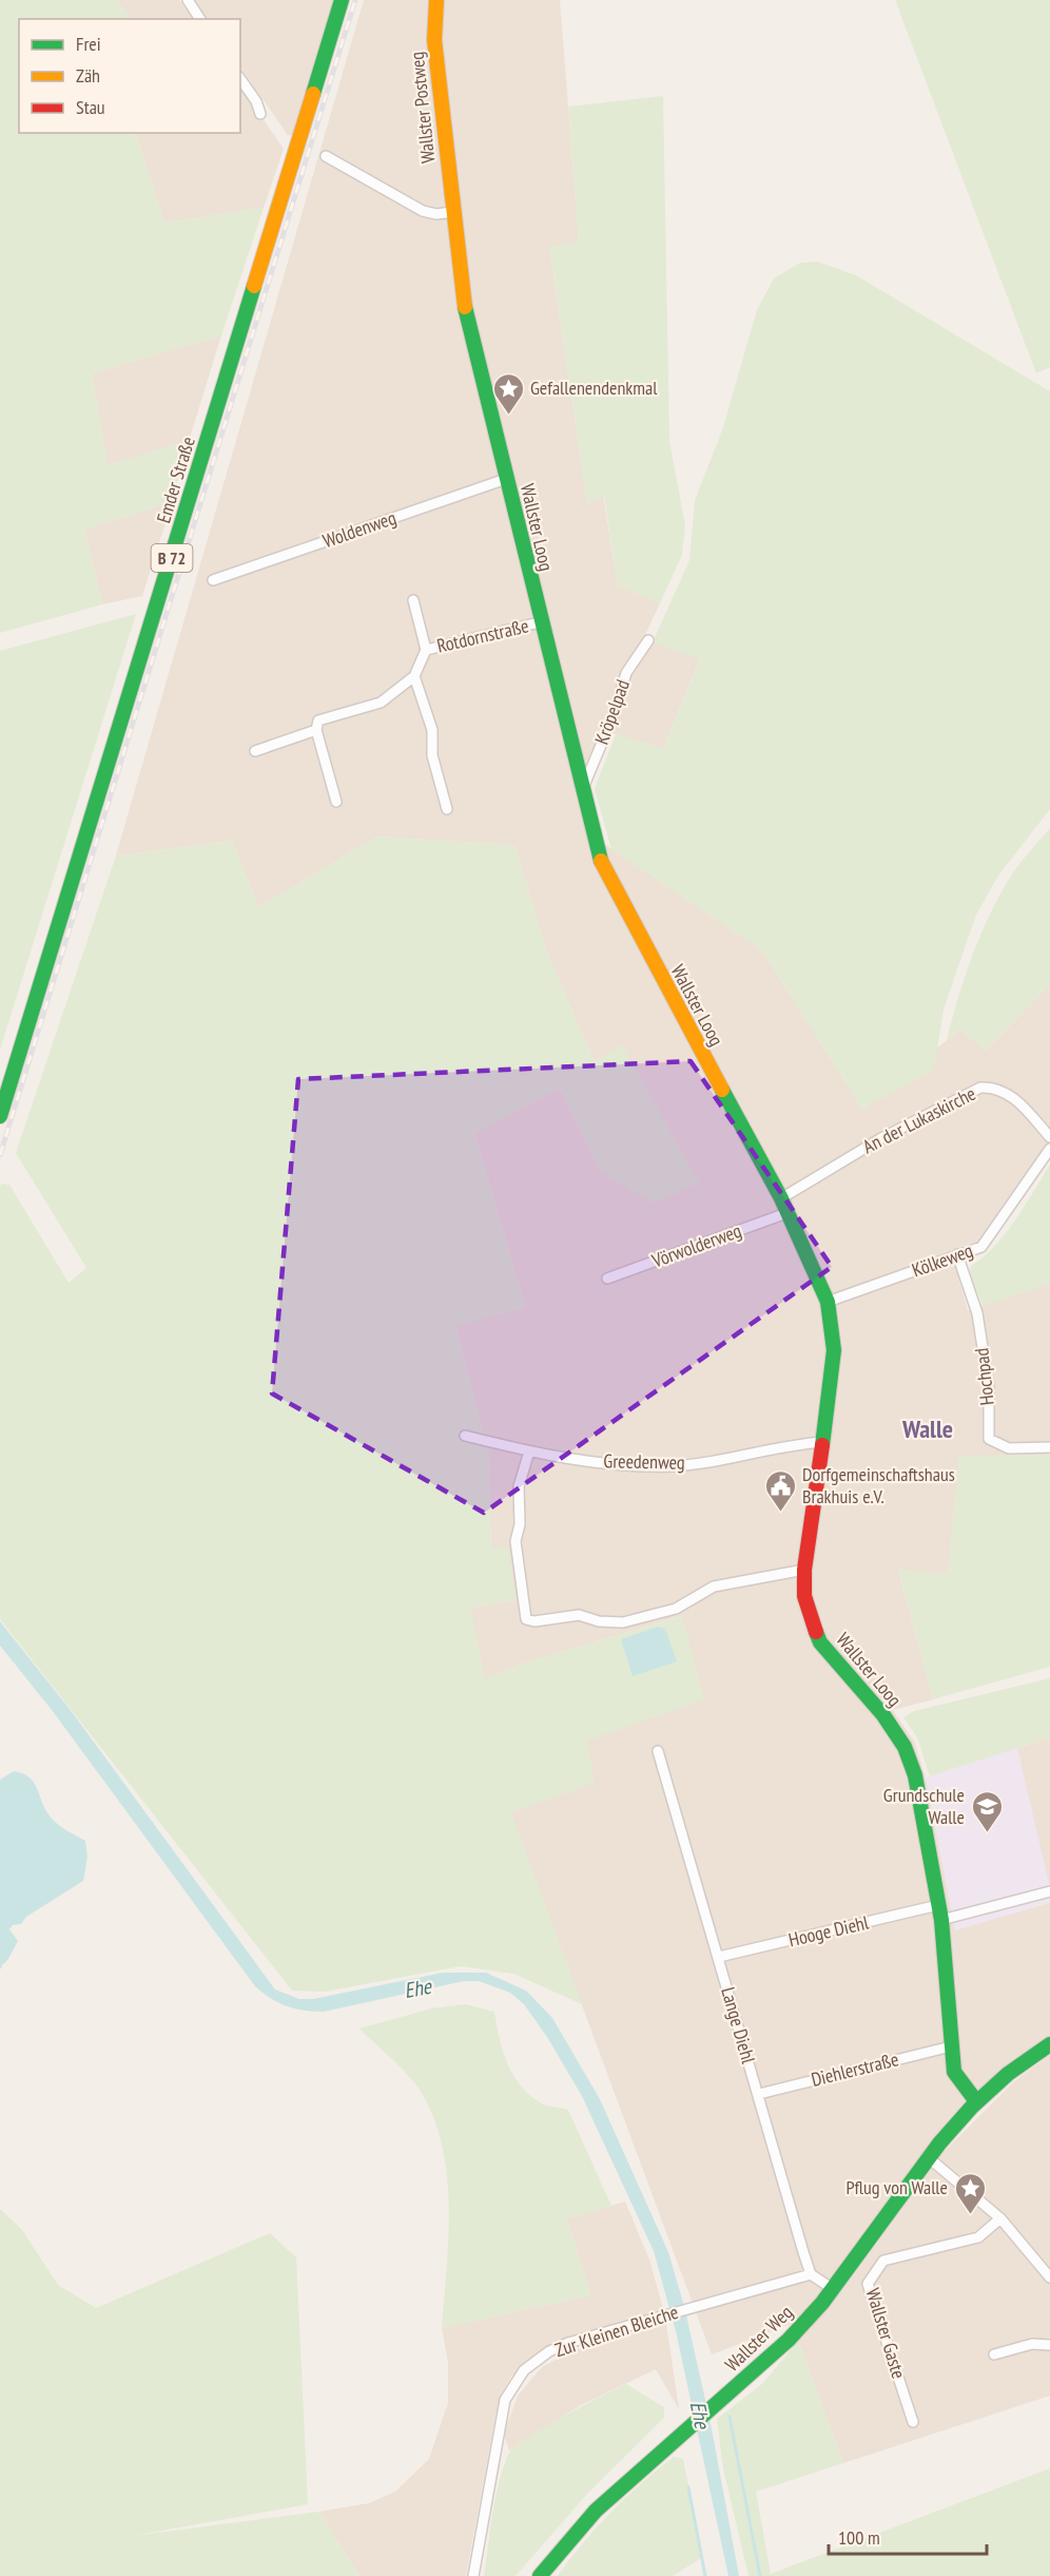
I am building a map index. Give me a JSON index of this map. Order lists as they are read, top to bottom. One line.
{"streets":{"street":["Wallster Postweg","Emder Straße","Wallster Loog","Woldenweg","B 72","Rotdornstraße","Kröpelpad","An der Lukaskirche","Vörwolderweg","Kölkeweg","Hochpad","Greedenweg","Hooge Diehl","Lange Diehl","Diehlerstraße","Zur Kleinen Bleiche","Wallster Gaste","Wallster Weg"]},"crossings":[["Wallster Postweg","Wallster Loog"],["Wallster Loog","Woldenweg"],["Wallster Loog","Rotdornstraße"],["Wallster Loog","Kröpelpad"],["Wallster Loog","An der Lukaskirche"],["Wallster Loog","Vörwolderweg"],["Wallster Loog","Kölkeweg"],["Wallster Loog","Greedenweg"],["Wallster Loog","Hooge Diehl"],["Wallster Loog","Diehlerstraße"],["Wallster Loog","Wallster Weg"],["Kölkeweg","Hochpad"],["Hooge Diehl","Lange Diehl"],["Lange Diehl","Diehlerstraße"],["Lange Diehl","Zur Kleinen Bleiche"]],"districts":["Walle"],"water":["Ehe"],"places":{"place":["Gefallenendenkmal","Pflug von Walle"],"public building":["Dorfgemeinschaftshaus Brakhuis e.V."],"school or university":["Grundschule Walle"]},"legend":["Frei","Zäh","Stau"],"scale_bar":"100 m"}
